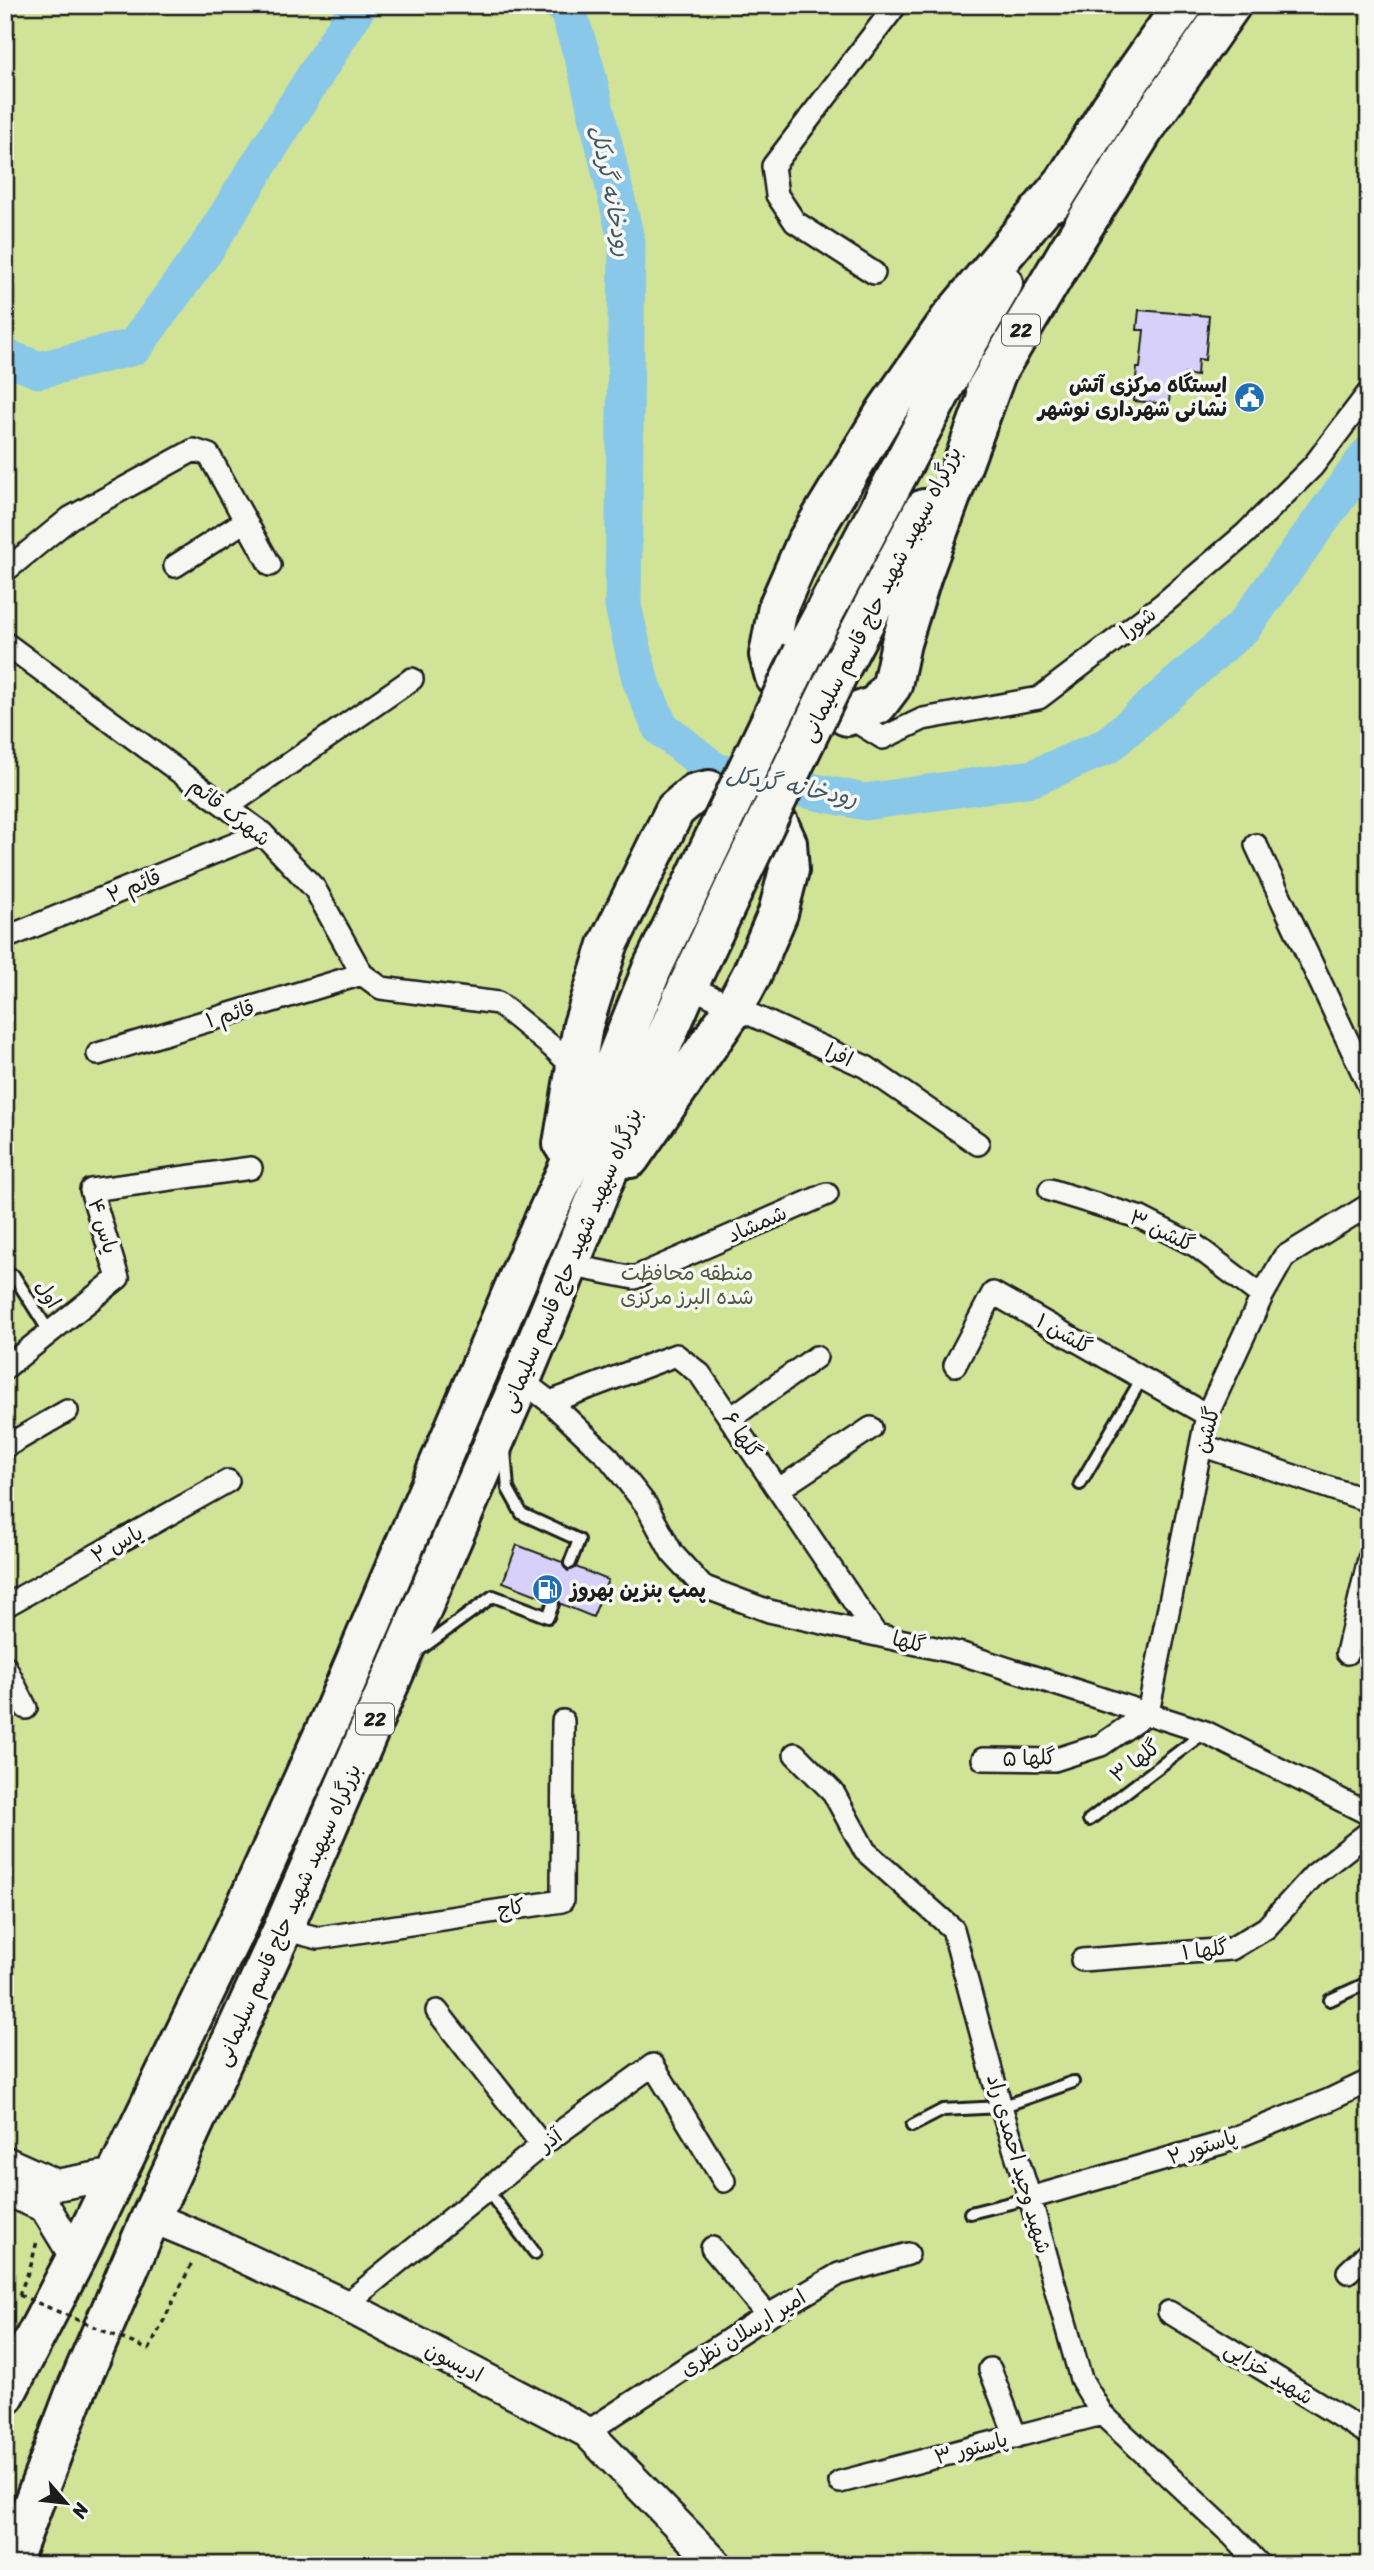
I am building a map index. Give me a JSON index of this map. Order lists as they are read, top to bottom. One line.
{"streets":{"highway":["22","بزرگراه سپهبد شهید حاج قاسم سلیمانی"],"street":["شورا","شهرک قائم","قائم ۲","قائم ۱","افرا","شمشاد","یاس ۴","گلشن ۳","گلشن ۱","گلشن","گلها ۶","یاس ۲","گلها","گلها ۵","کاج","گلها ۱","آذر","پاستور ۲","شهید وحید احمدی راد","امیر ارسلان نظری","ادیسون","شهید خزایی","پاستور ۳"],"lane":["اول","گلها ۳"]},"crossings":[["بزرگراه سپهبد شهید حاج قاسم سلیمانی","افرا"],["بزرگراه سپهبد شهید حاج قاسم سلیمانی","شمشاد"],["بزرگراه سپهبد شهید حاج قاسم سلیمانی","گلها ۶"],["بزرگراه سپهبد شهید حاج قاسم سلیمانی","گلها"],["بزرگراه سپهبد شهید حاج قاسم سلیمانی","کاج"],["بزرگراه سپهبد شهید حاج قاسم سلیمانی","ادیسون"],["شهرک قائم","قائم ۲"],["شهرک قائم","قائم ۱"],["یاس ۴","اول"],["گلشن ۳","گلشن"],["گلشن ۱","گلشن"],["گلشن","گلها"],["گلشن","گلها ۵"],["گلها ۶","گلها"],["گلها","گلها ۵"],["گلها","گلها ۳"],["آذر","ادیسون"],["پاستور ۲","شهید وحید احمدی راد"],["شهید وحید احمدی راد","پاستور ۳"],["امیر ارسلان نظری","ادیسون"]],"water":["رودخانه گردکل"],"parks":["منطقه محافظت شده البرز مرکزی"],"places":{"public building":["ایستگاه مرکزی آتش نشانی شهرداری نوشهر"],"fuel station":["پمپ بنزین بهروز"]},"north":"bottom right"}
